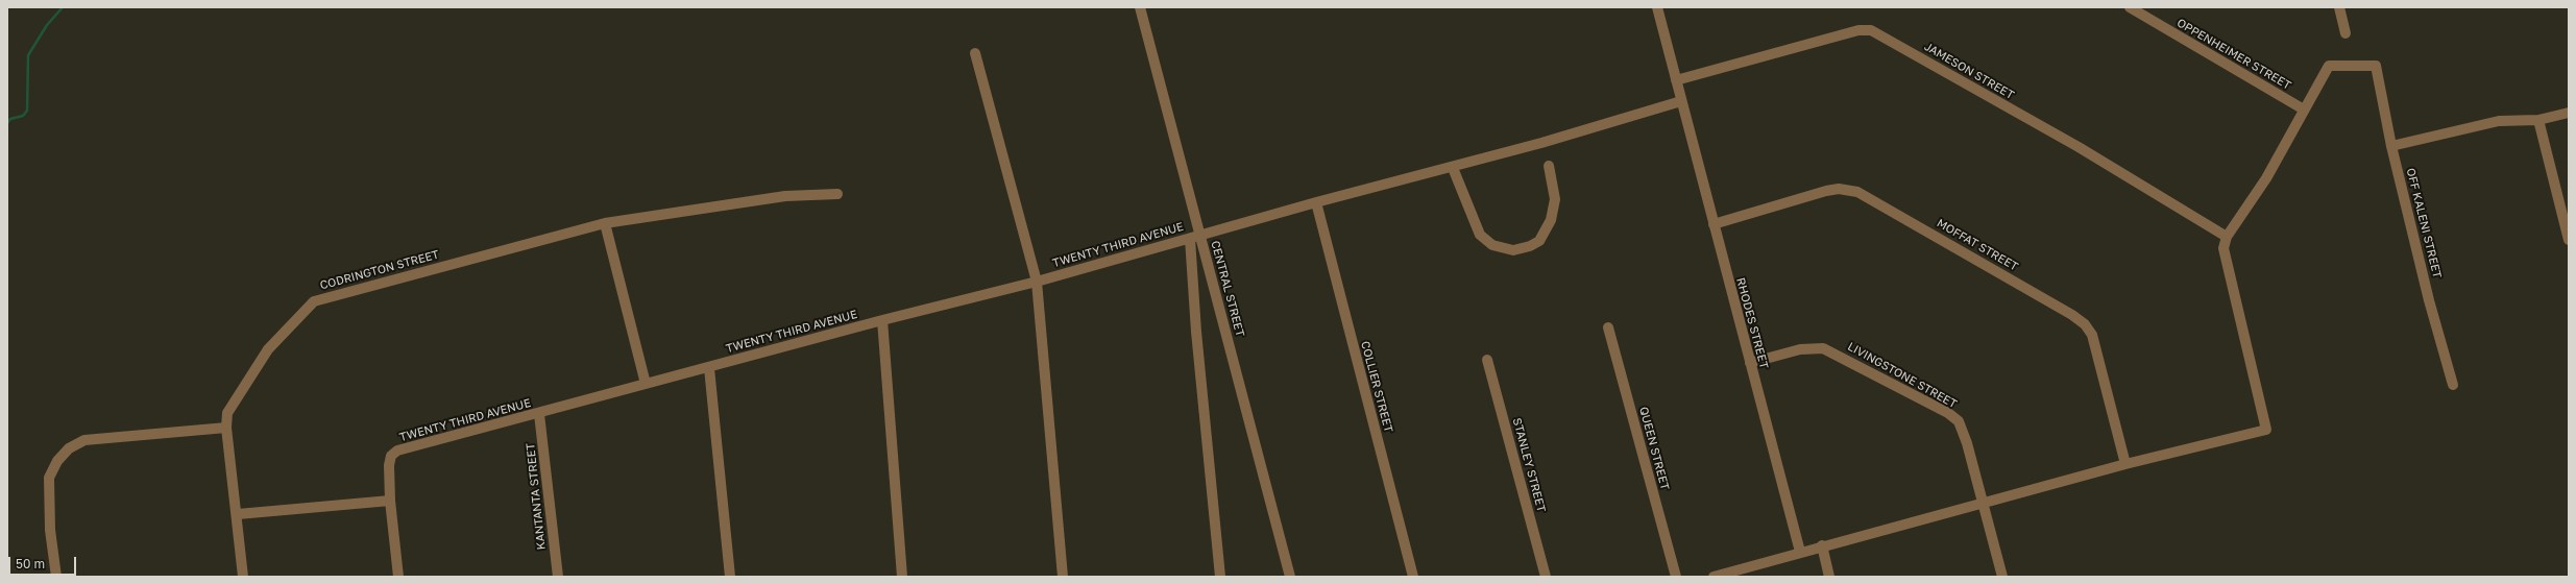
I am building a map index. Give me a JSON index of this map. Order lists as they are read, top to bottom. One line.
{"streets":{"street":["OPPENHEIMER STREET","JAMESON STREET","OFF KALENI STREET","TWENTY THIRD AVENUE","MOFFAT STREET","CODRINGTON STREET","CENTRAL STREET","RHODES STREET","LIVINGSTONE STREET","COLLIER STREET","QUEEN STREET","STANLEY STREET","KANTANTA STREET"]},"crossings":[["OPPENHEIMER STREET","OFF KALENI STREET"],["JAMESON STREET","RHODES STREET"],["TWENTY THIRD AVENUE","CENTRAL STREET"],["TWENTY THIRD AVENUE","RHODES STREET"],["TWENTY THIRD AVENUE","COLLIER STREET"],["TWENTY THIRD AVENUE","KANTANTA STREET"],["MOFFAT STREET","RHODES STREET"],["RHODES STREET","LIVINGSTONE STREET"]],"scale_bar":"50 m"}
